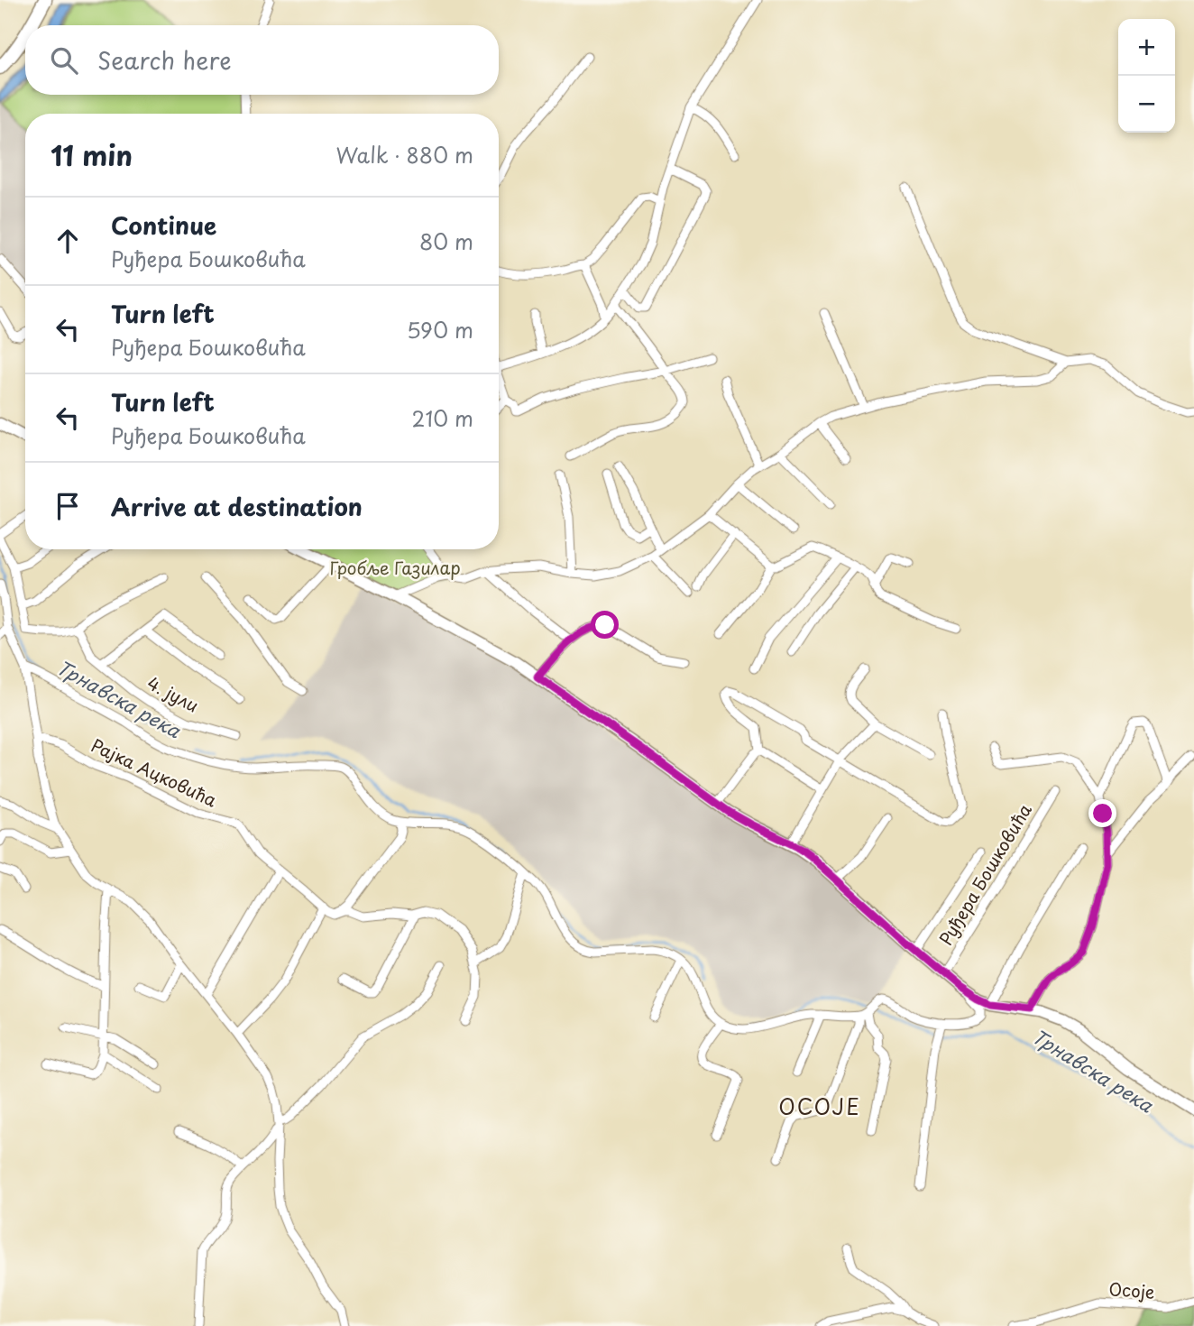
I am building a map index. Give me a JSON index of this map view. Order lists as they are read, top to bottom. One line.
{"streets":{"main road":["Руђера Бошковића"],"street":["4. јули","Рајка Ацковића","Осоје"]},"districts":["ОСОЈЕ"],"water":["Трнавска река"],"parks":["Гробље Газилар"],"page":{"map_buttons":["+","−"],"search":"Search here","heading":["11 min","Walk · 880 m"],"list":[["Continue","Руђера Бошковића","80 m"],["Turn left","Руђера Бошковића","590 m"],["Turn left","Руђера Бошковића","210 m"],"Arrive at destination"]}}
